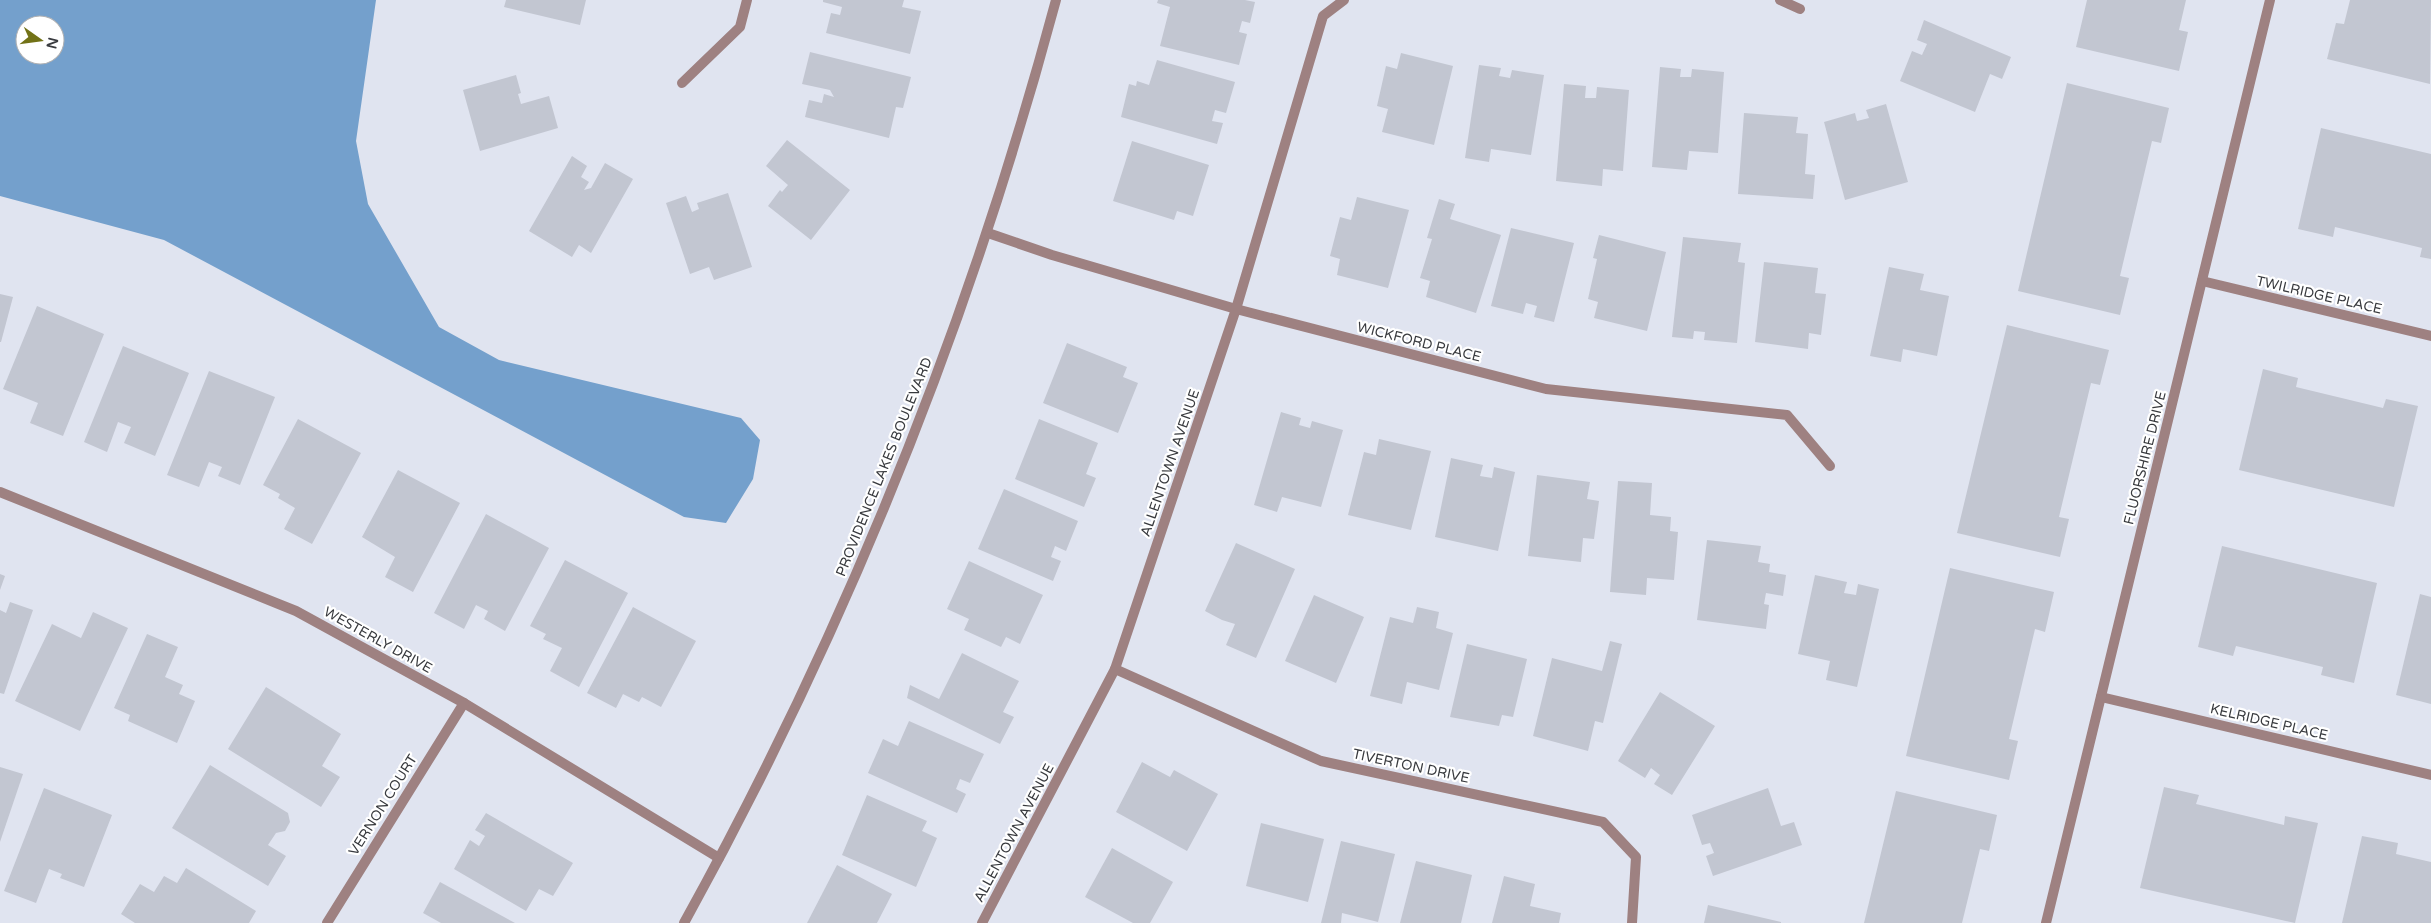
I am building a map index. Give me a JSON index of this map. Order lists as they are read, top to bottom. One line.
{"streets":{"street":["TWILRIDGE PLACE","WICKFORD PLACE","FLUORSHIRE DRIVE","ALLENTOWN AVENUE","PROVIDENCE LAKES BOULEVARD","WESTERLY DRIVE","KELRIDGE PLACE","TIVERTON DRIVE","VERNON COURT"]},"crossings":[["TWILRIDGE PLACE","FLUORSHIRE DRIVE"],["WICKFORD PLACE","ALLENTOWN AVENUE"],["WICKFORD PLACE","PROVIDENCE LAKES BOULEVARD"],["FLUORSHIRE DRIVE","KELRIDGE PLACE"],["ALLENTOWN AVENUE","TIVERTON DRIVE"],["PROVIDENCE LAKES BOULEVARD","WESTERLY DRIVE"],["WESTERLY DRIVE","VERNON COURT"]],"north":"right"}
